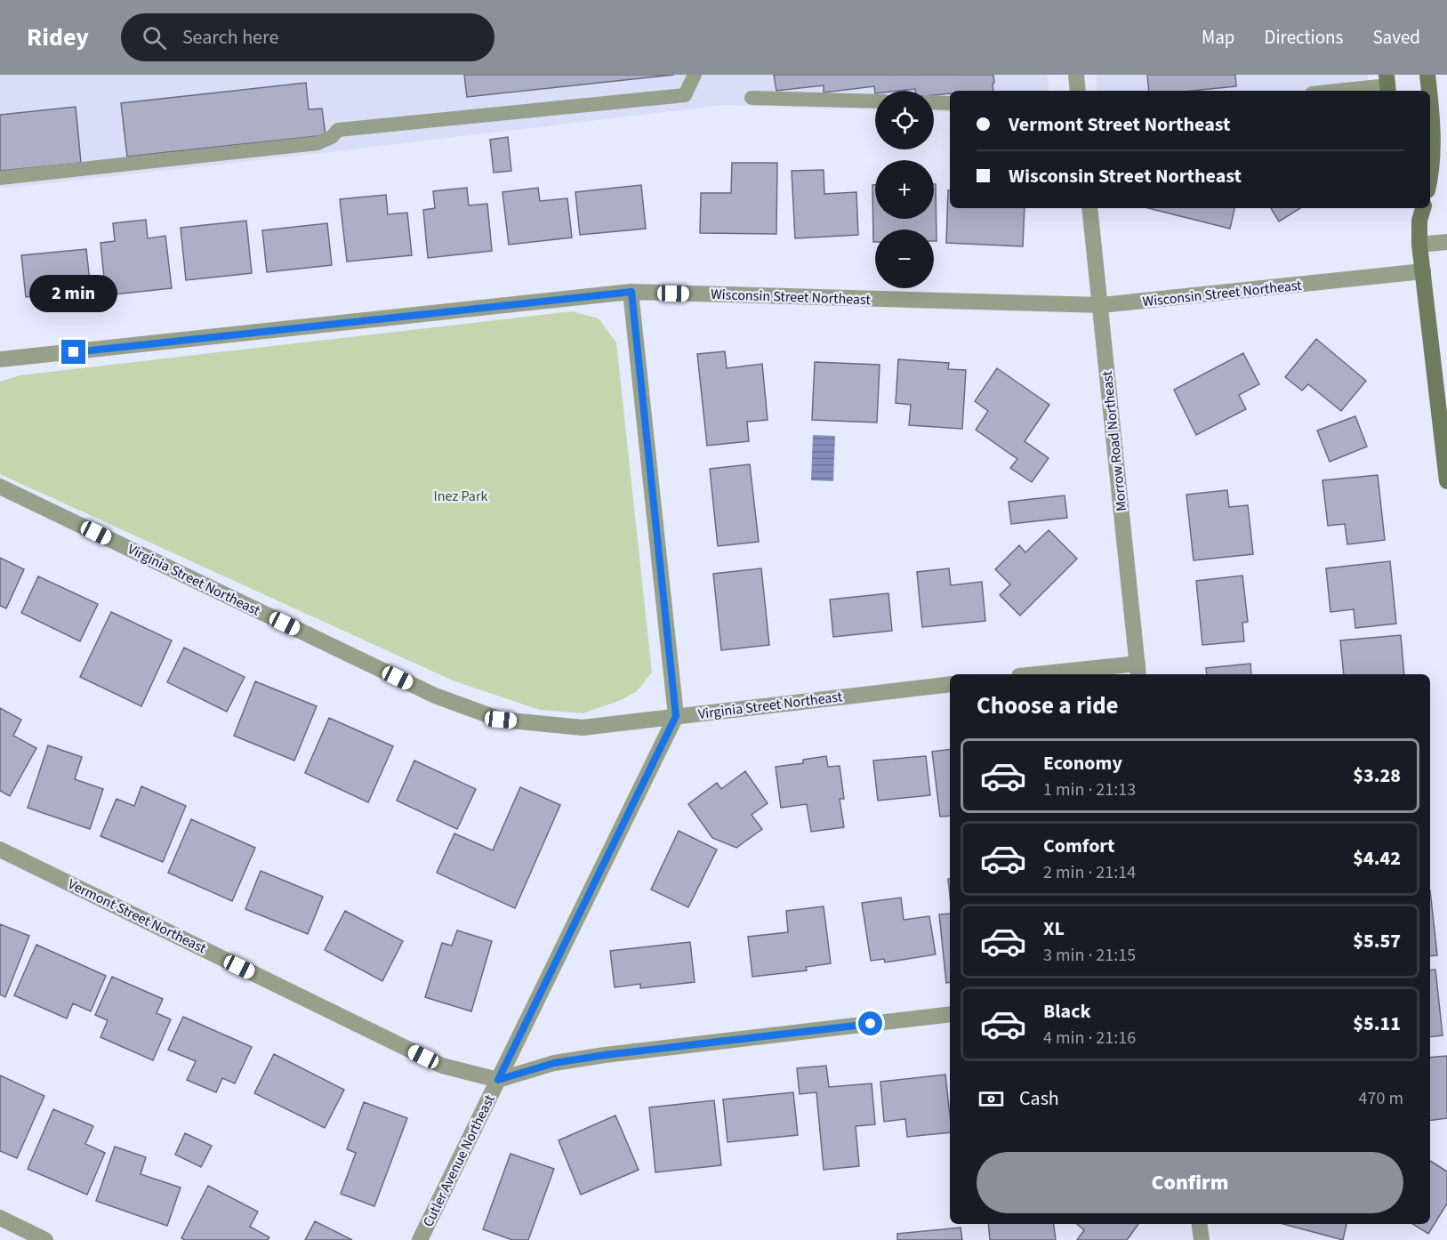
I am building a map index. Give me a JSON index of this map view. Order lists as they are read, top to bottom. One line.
{"streets":{"street":["Wisconsin Street Northeast","Morrow Road Northeast","Virginia Street Northeast","Vermont Street Northeast","Cutler Avenue Northeast"]},"crossings":[["Wisconsin Street Northeast","Morrow Road Northeast"],["Virginia Street Northeast","Cutler Avenue Northeast"],["Vermont Street Northeast","Cutler Avenue Northeast"]],"parks":["Inez Park"],"page":{"header":"Ridey","search":"Search here","nav":["Map","Directions","Saved"],"map_buttons":["+","−"],"banner":["Vermont Street Northeast","Wisconsin Street Northeast"],"bubble":"2 min","heading":"Choose a ride","list":[{"name":"Economy","note":"1 min · 21:13","value":"$3.28"},{"name":"Comfort","note":"2 min · 21:14","value":"$4.42"},{"name":"XL","note":"3 min · 21:15","value":"$5.57"},{"name":"Black","note":"4 min · 21:16","value":"$5.11"}],"pay":["Cash","470 m"],"buttons":"Confirm"}}
